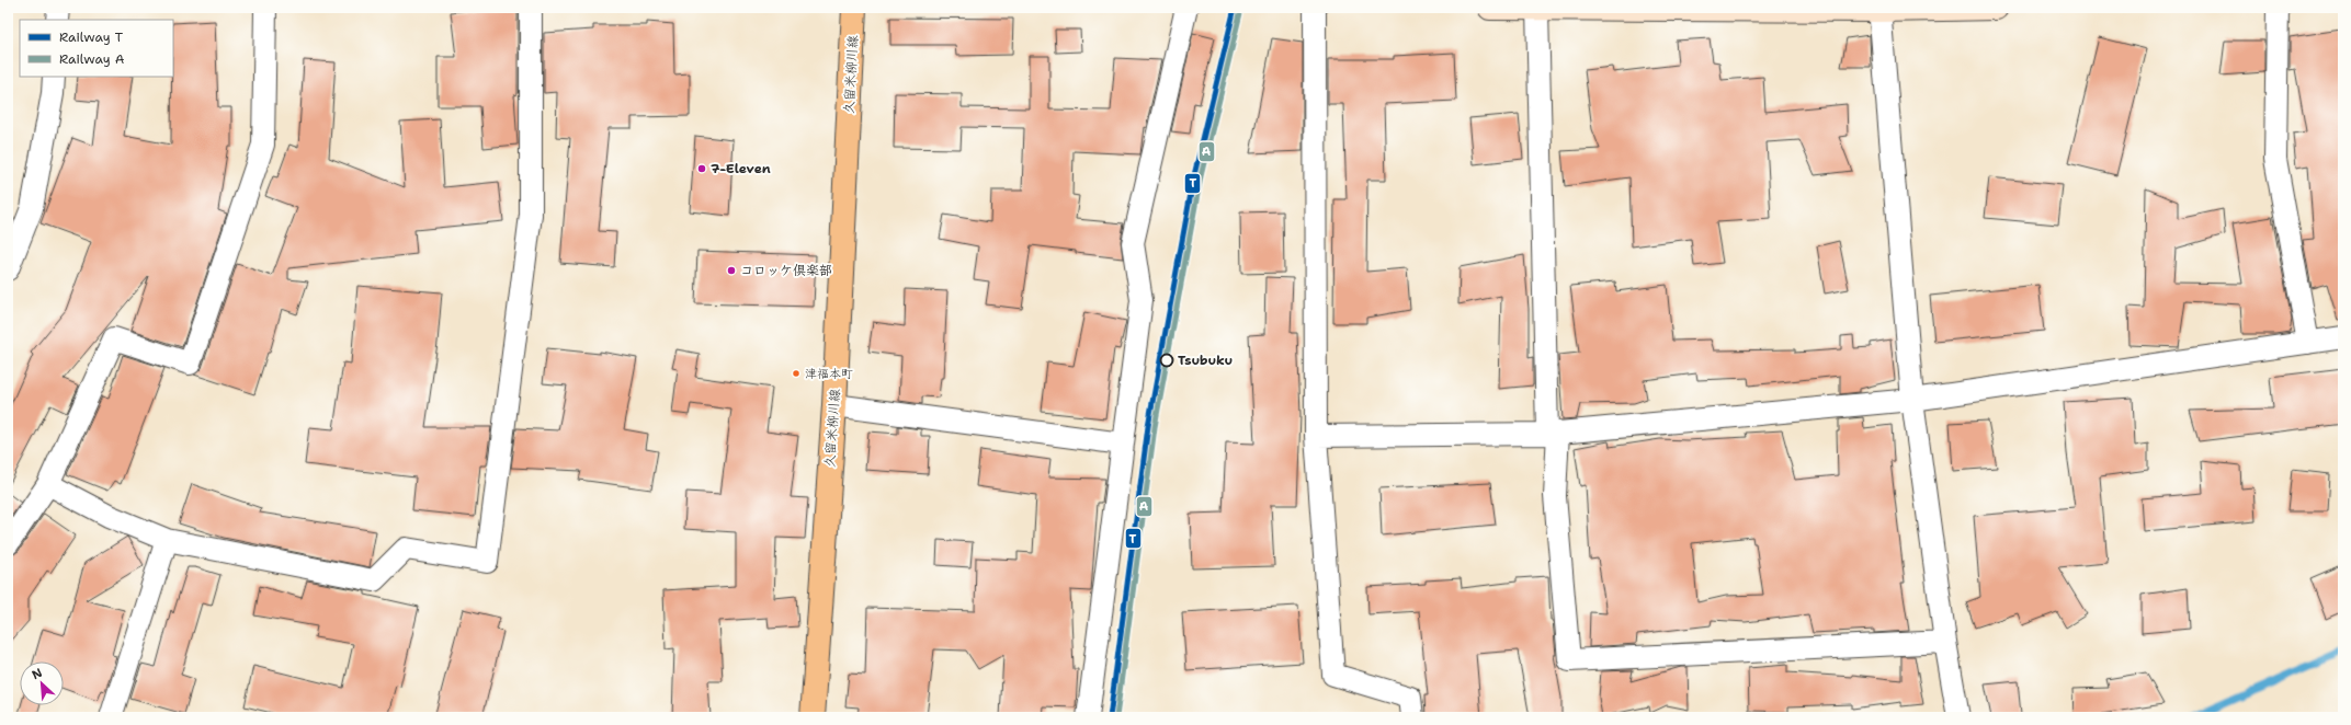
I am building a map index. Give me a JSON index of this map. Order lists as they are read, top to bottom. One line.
{"streets":{"main road":["久留米柳川線"]},"places":["7-Eleven","コロッケ倶楽部","Tsubuku","津福本町"],"lines":["rail line T","rail line A"],"legend":["Railway T","Railway A"],"north":"top left"}
